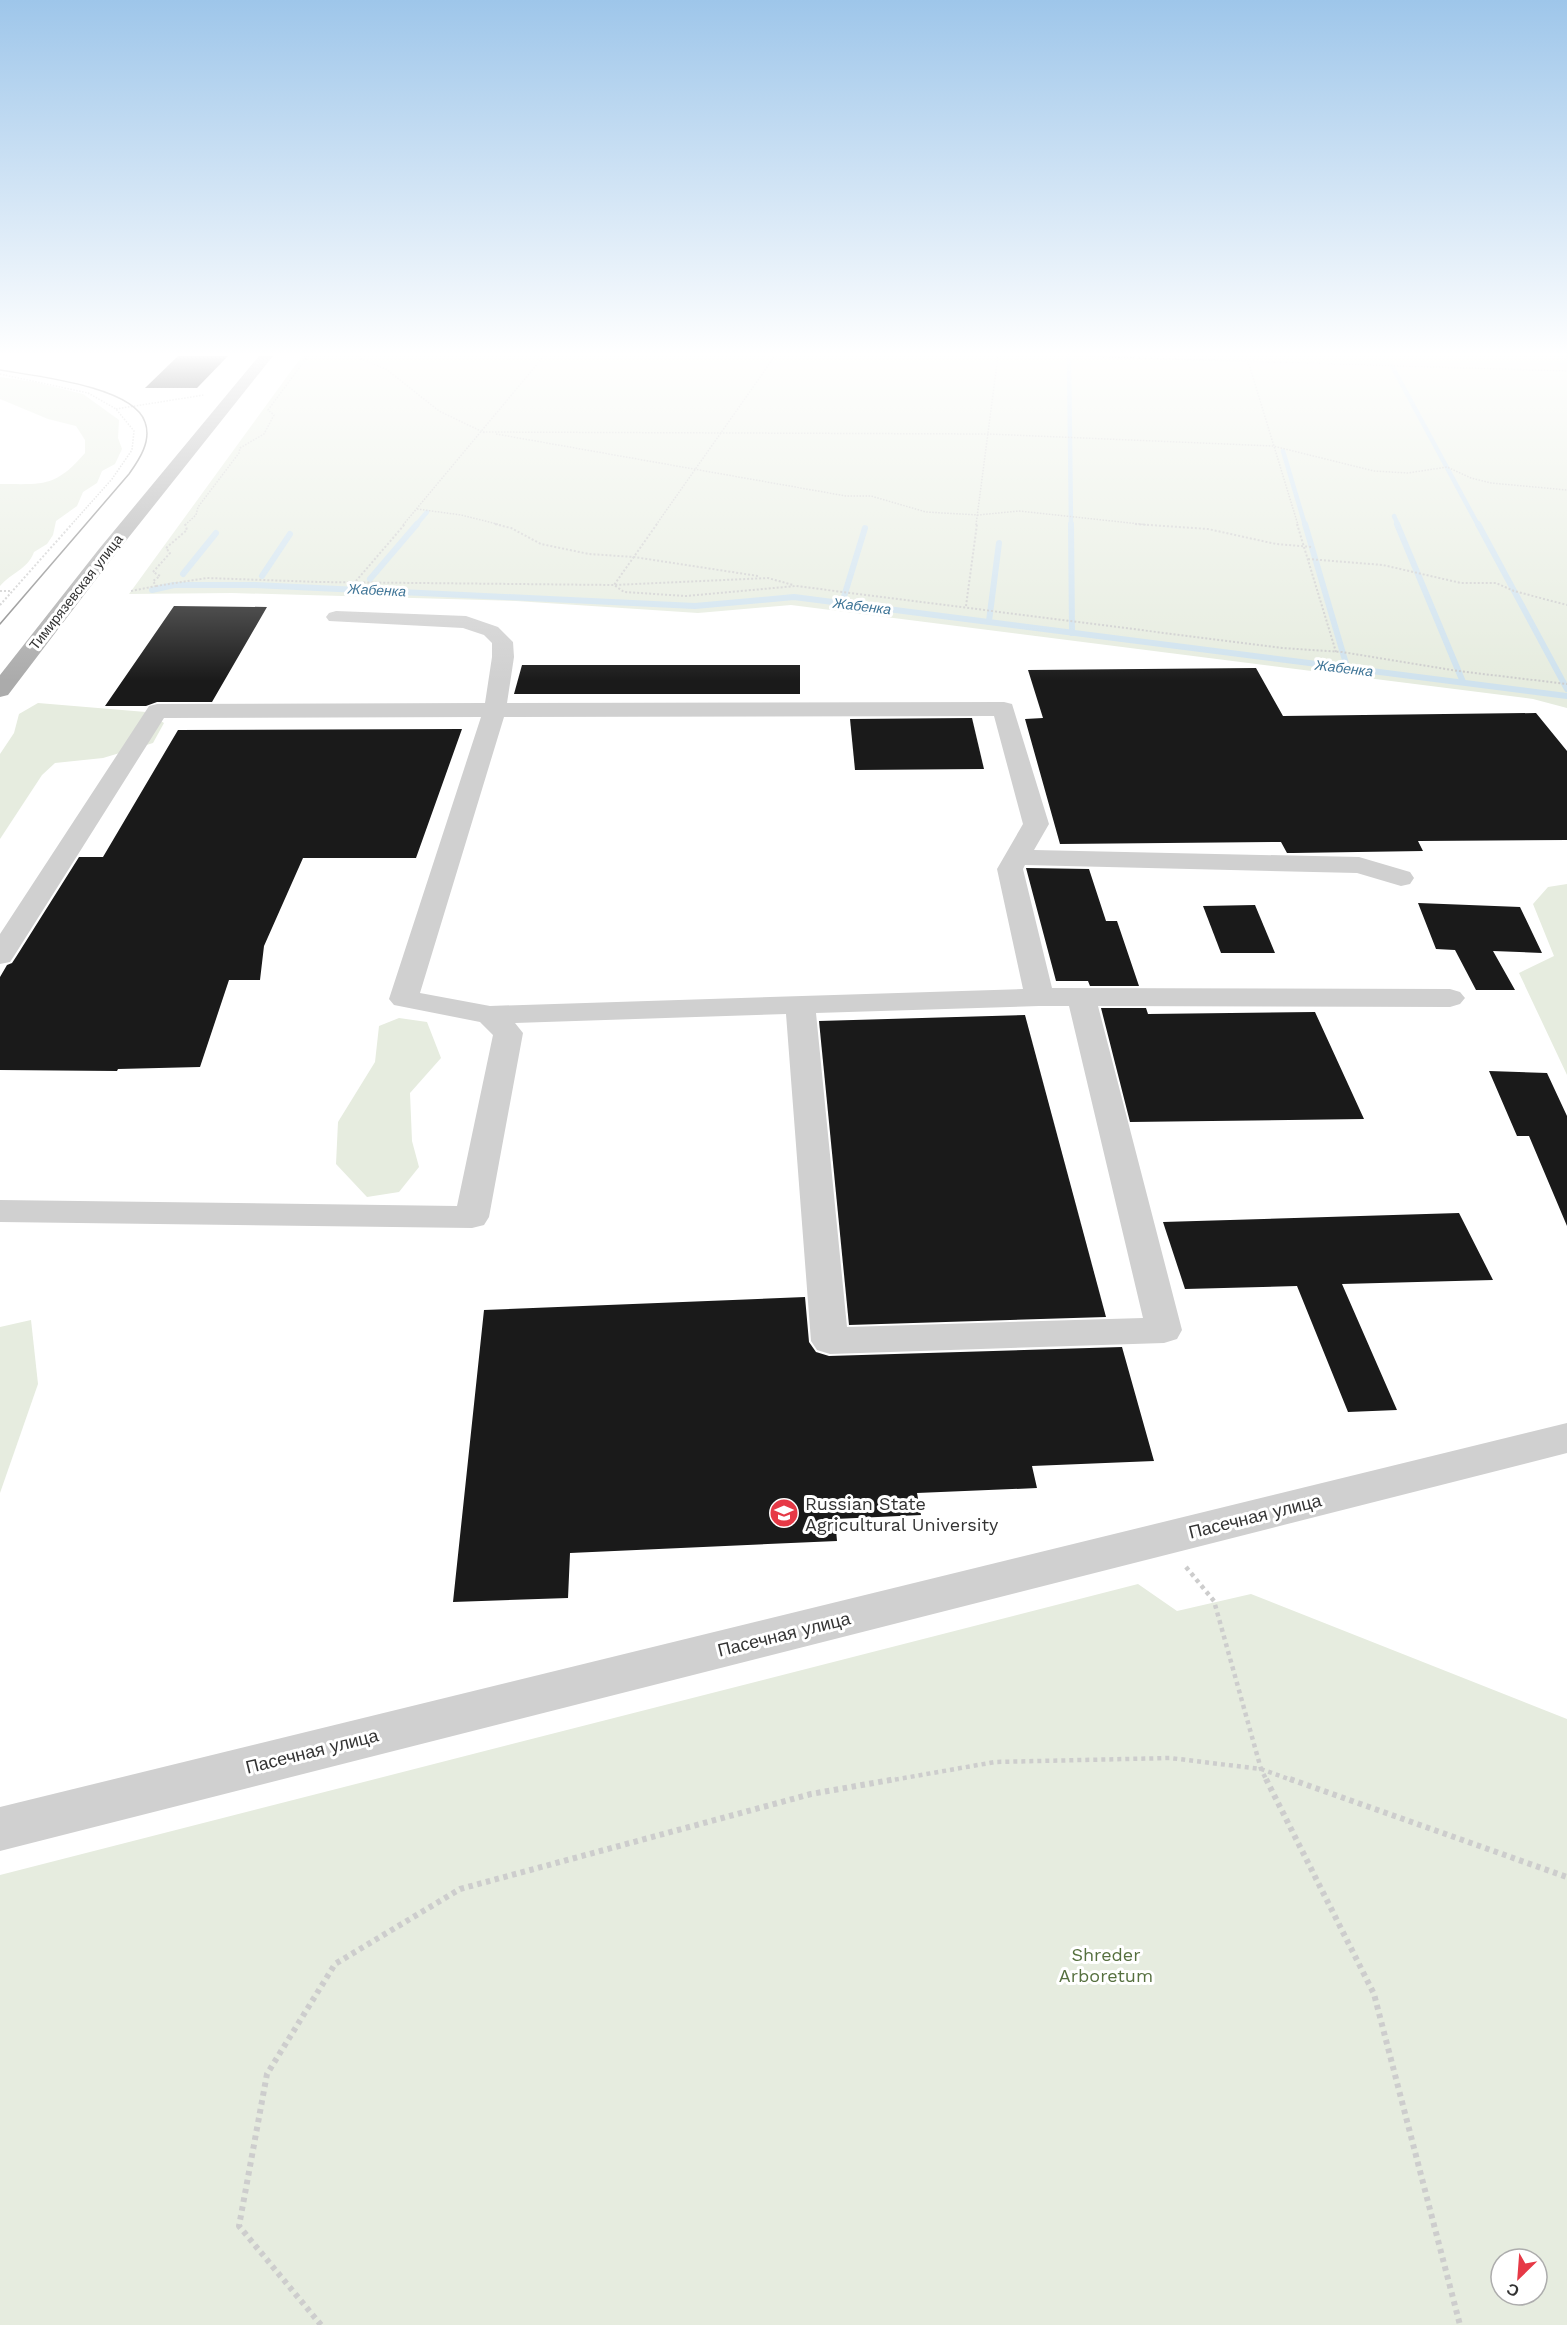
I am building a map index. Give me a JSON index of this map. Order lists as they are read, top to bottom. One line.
{"streets":{"main road":["Тимирязевская улица"],"street":["Пасечная улица"]},"water":["Жабенка"],"parks":["Shreder Arboretum"],"places":{"school or university":["Russian State Agricultural University"]},"north":"bottom left"}
